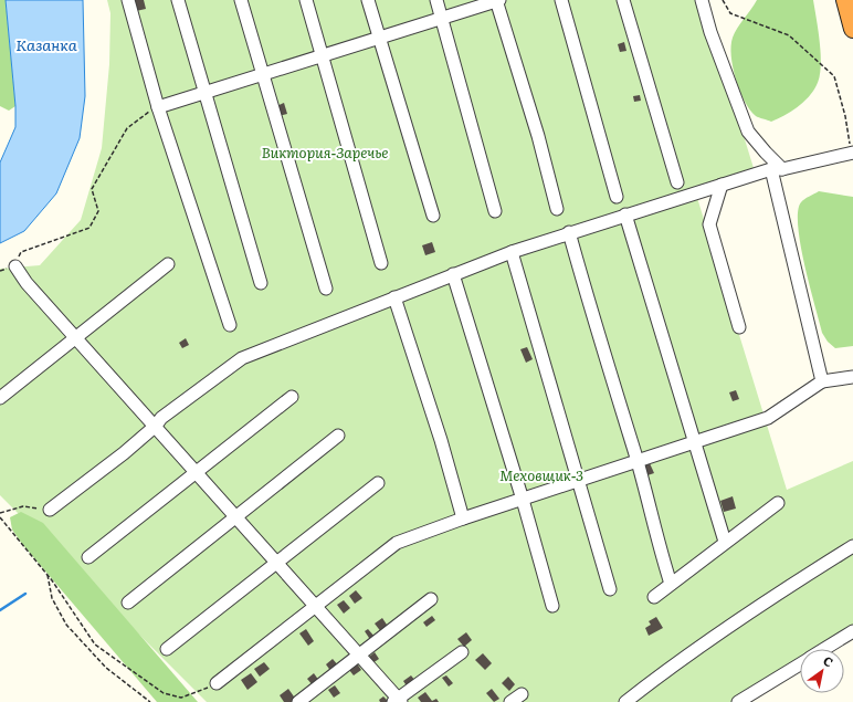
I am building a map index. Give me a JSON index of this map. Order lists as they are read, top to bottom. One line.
{"water":["Казанка"],"parks":["Виктория-Заречье","Меховщик-3"],"north":"top right"}
